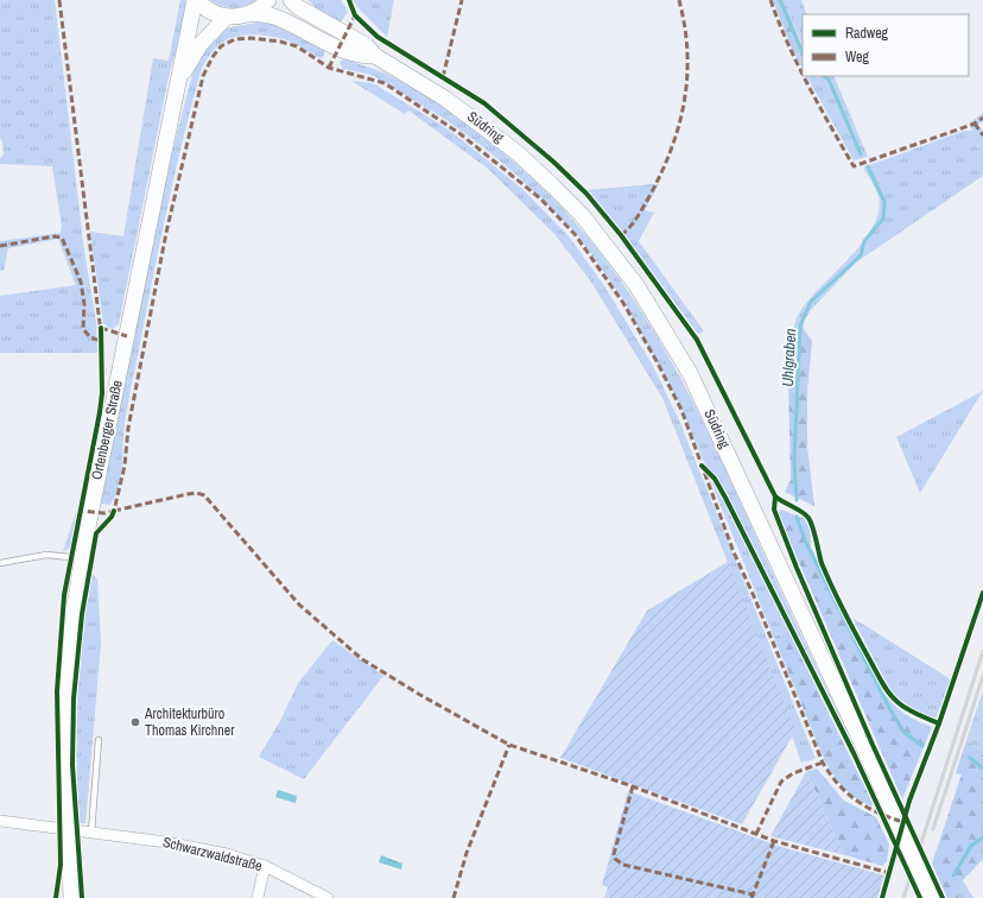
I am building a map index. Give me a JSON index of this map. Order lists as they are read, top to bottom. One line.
{"streets":{"street":["Südring","Ortenberger Straße","Schwarzwaldstraße"]},"crossings":[["Ortenberger Straße","Schwarzwaldstraße"]],"water":["Uhlgraben"],"places":["Architekturbüro Thomas Kirchner"],"legend":["Radweg","Weg"]}
